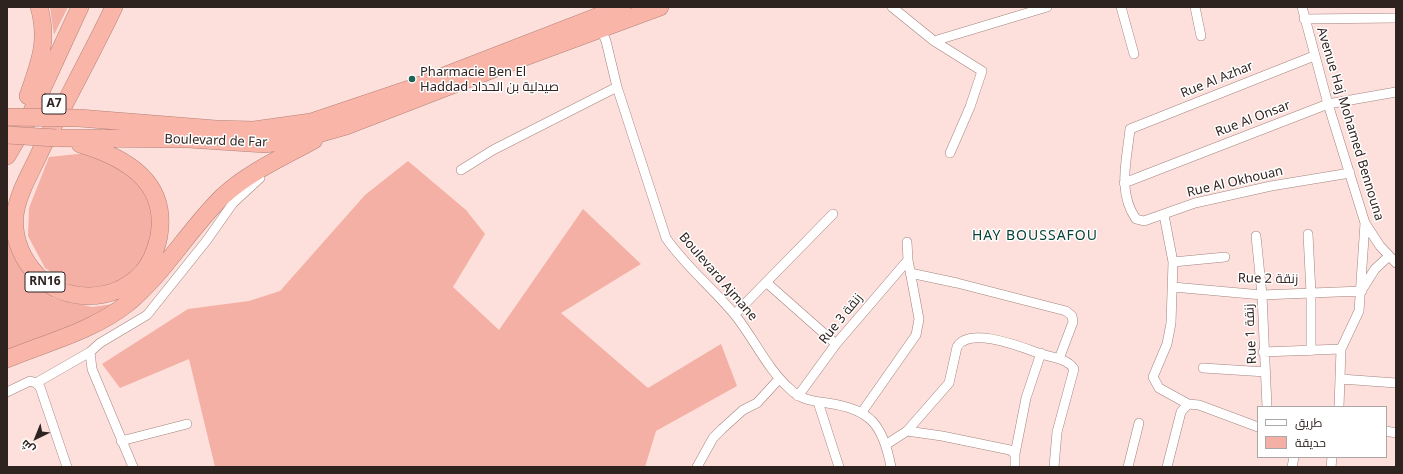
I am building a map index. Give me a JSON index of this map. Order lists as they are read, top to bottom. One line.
{"streets":{"highway":["A7","Boulevard de Far","RN16"],"street":["Rue Al Azhar","Rue Al Onsar","Avenue Haj Mohamed Bennouna","Rue Al Okhouan","Boulevard Ajmane","Rue 2 زنقة","Rue 3 زنقة","Rue 1 زنقة"]},"crossings":[["Rue Al Azhar","Rue Al Onsar"],["Rue Al Azhar","Avenue Haj Mohamed Bennouna"],["Rue Al Azhar","Rue Al Okhouan"],["Rue Al Onsar","Avenue Haj Mohamed Bennouna"],["Rue Al Onsar","Rue Al Okhouan"],["Avenue Haj Mohamed Bennouna","Rue Al Okhouan"],["Boulevard de Far","Boulevard Ajmane"],["Boulevard de Far","RN16"],["Boulevard Ajmane","Rue 3 زنقة"],["Rue 2 زنقة","Rue 1 زنقة"]],"districts":["HAY BOUSSAFOU"],"places":["Pharmacie Ben El Haddad صيدلية بن الحداد"],"legend":["طريق","حديقة"],"north":"bottom left"}
